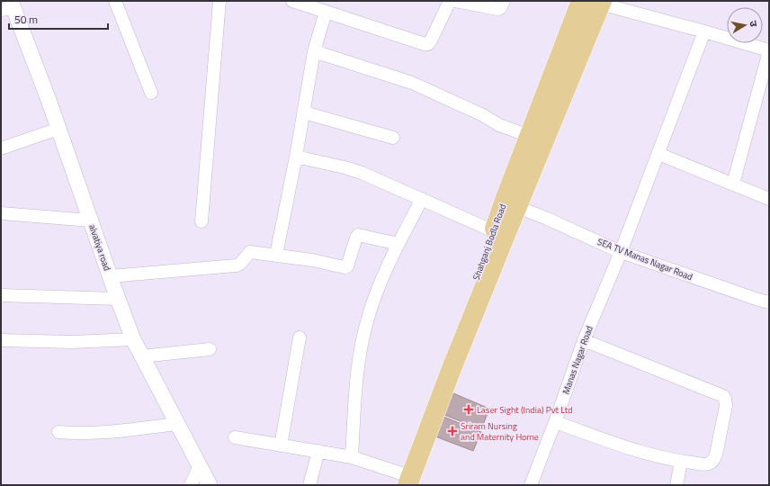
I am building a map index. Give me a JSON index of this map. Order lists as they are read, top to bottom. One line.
{"streets":{"main road":["Shahganj Bodla Road"],"street":["alvatiya road","SEA TV Manas Nagar Road","Manas Nagar Road"]},"crossings":[["Shahganj Bodla Road","SEA TV Manas Nagar Road"],["SEA TV Manas Nagar Road","Manas Nagar Road"]],"places":{"health":["Laser Sight (India) Pvt Ltd","Sriram Nursing and Maternity Home"]},"scale_bar":"50 m","north":"right"}
